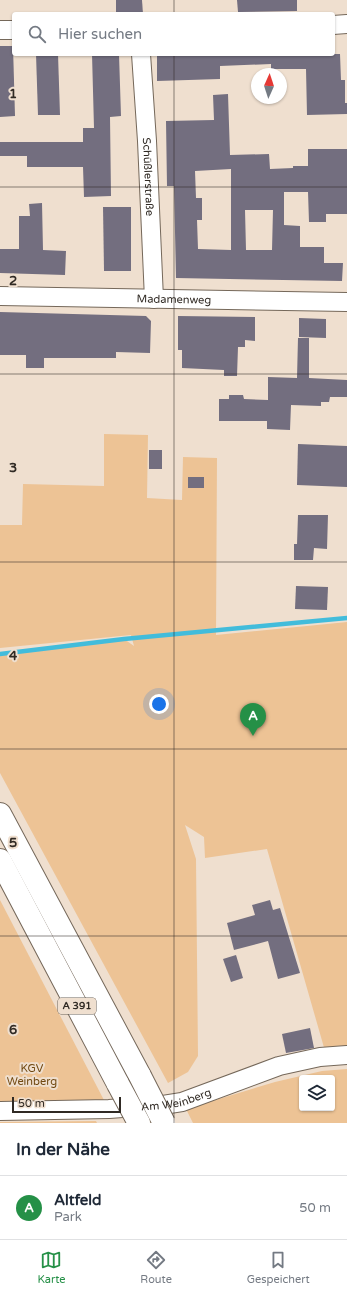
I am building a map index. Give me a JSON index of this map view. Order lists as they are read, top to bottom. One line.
{"streets":{"highway":["A 391"],"street":["Schüßlerstraße","Madamenweg","Am Weinberg"]},"crossings":[["Schüßlerstraße","Madamenweg"]],"parks":["KGV Weinberg"],"scale_bar":"50 m","north":"top","page":{"search":"Hier suchen","pins":"A","scale":"50 m","heading":"In der Nähe","list":[{"mark":"A","name":"Altfeld","note":"Park","value":"50 m"}],"nav":["Karte","Route","Gespeichert"]},"grid":{"rows":["1","2","3","4","5","6"]}}
